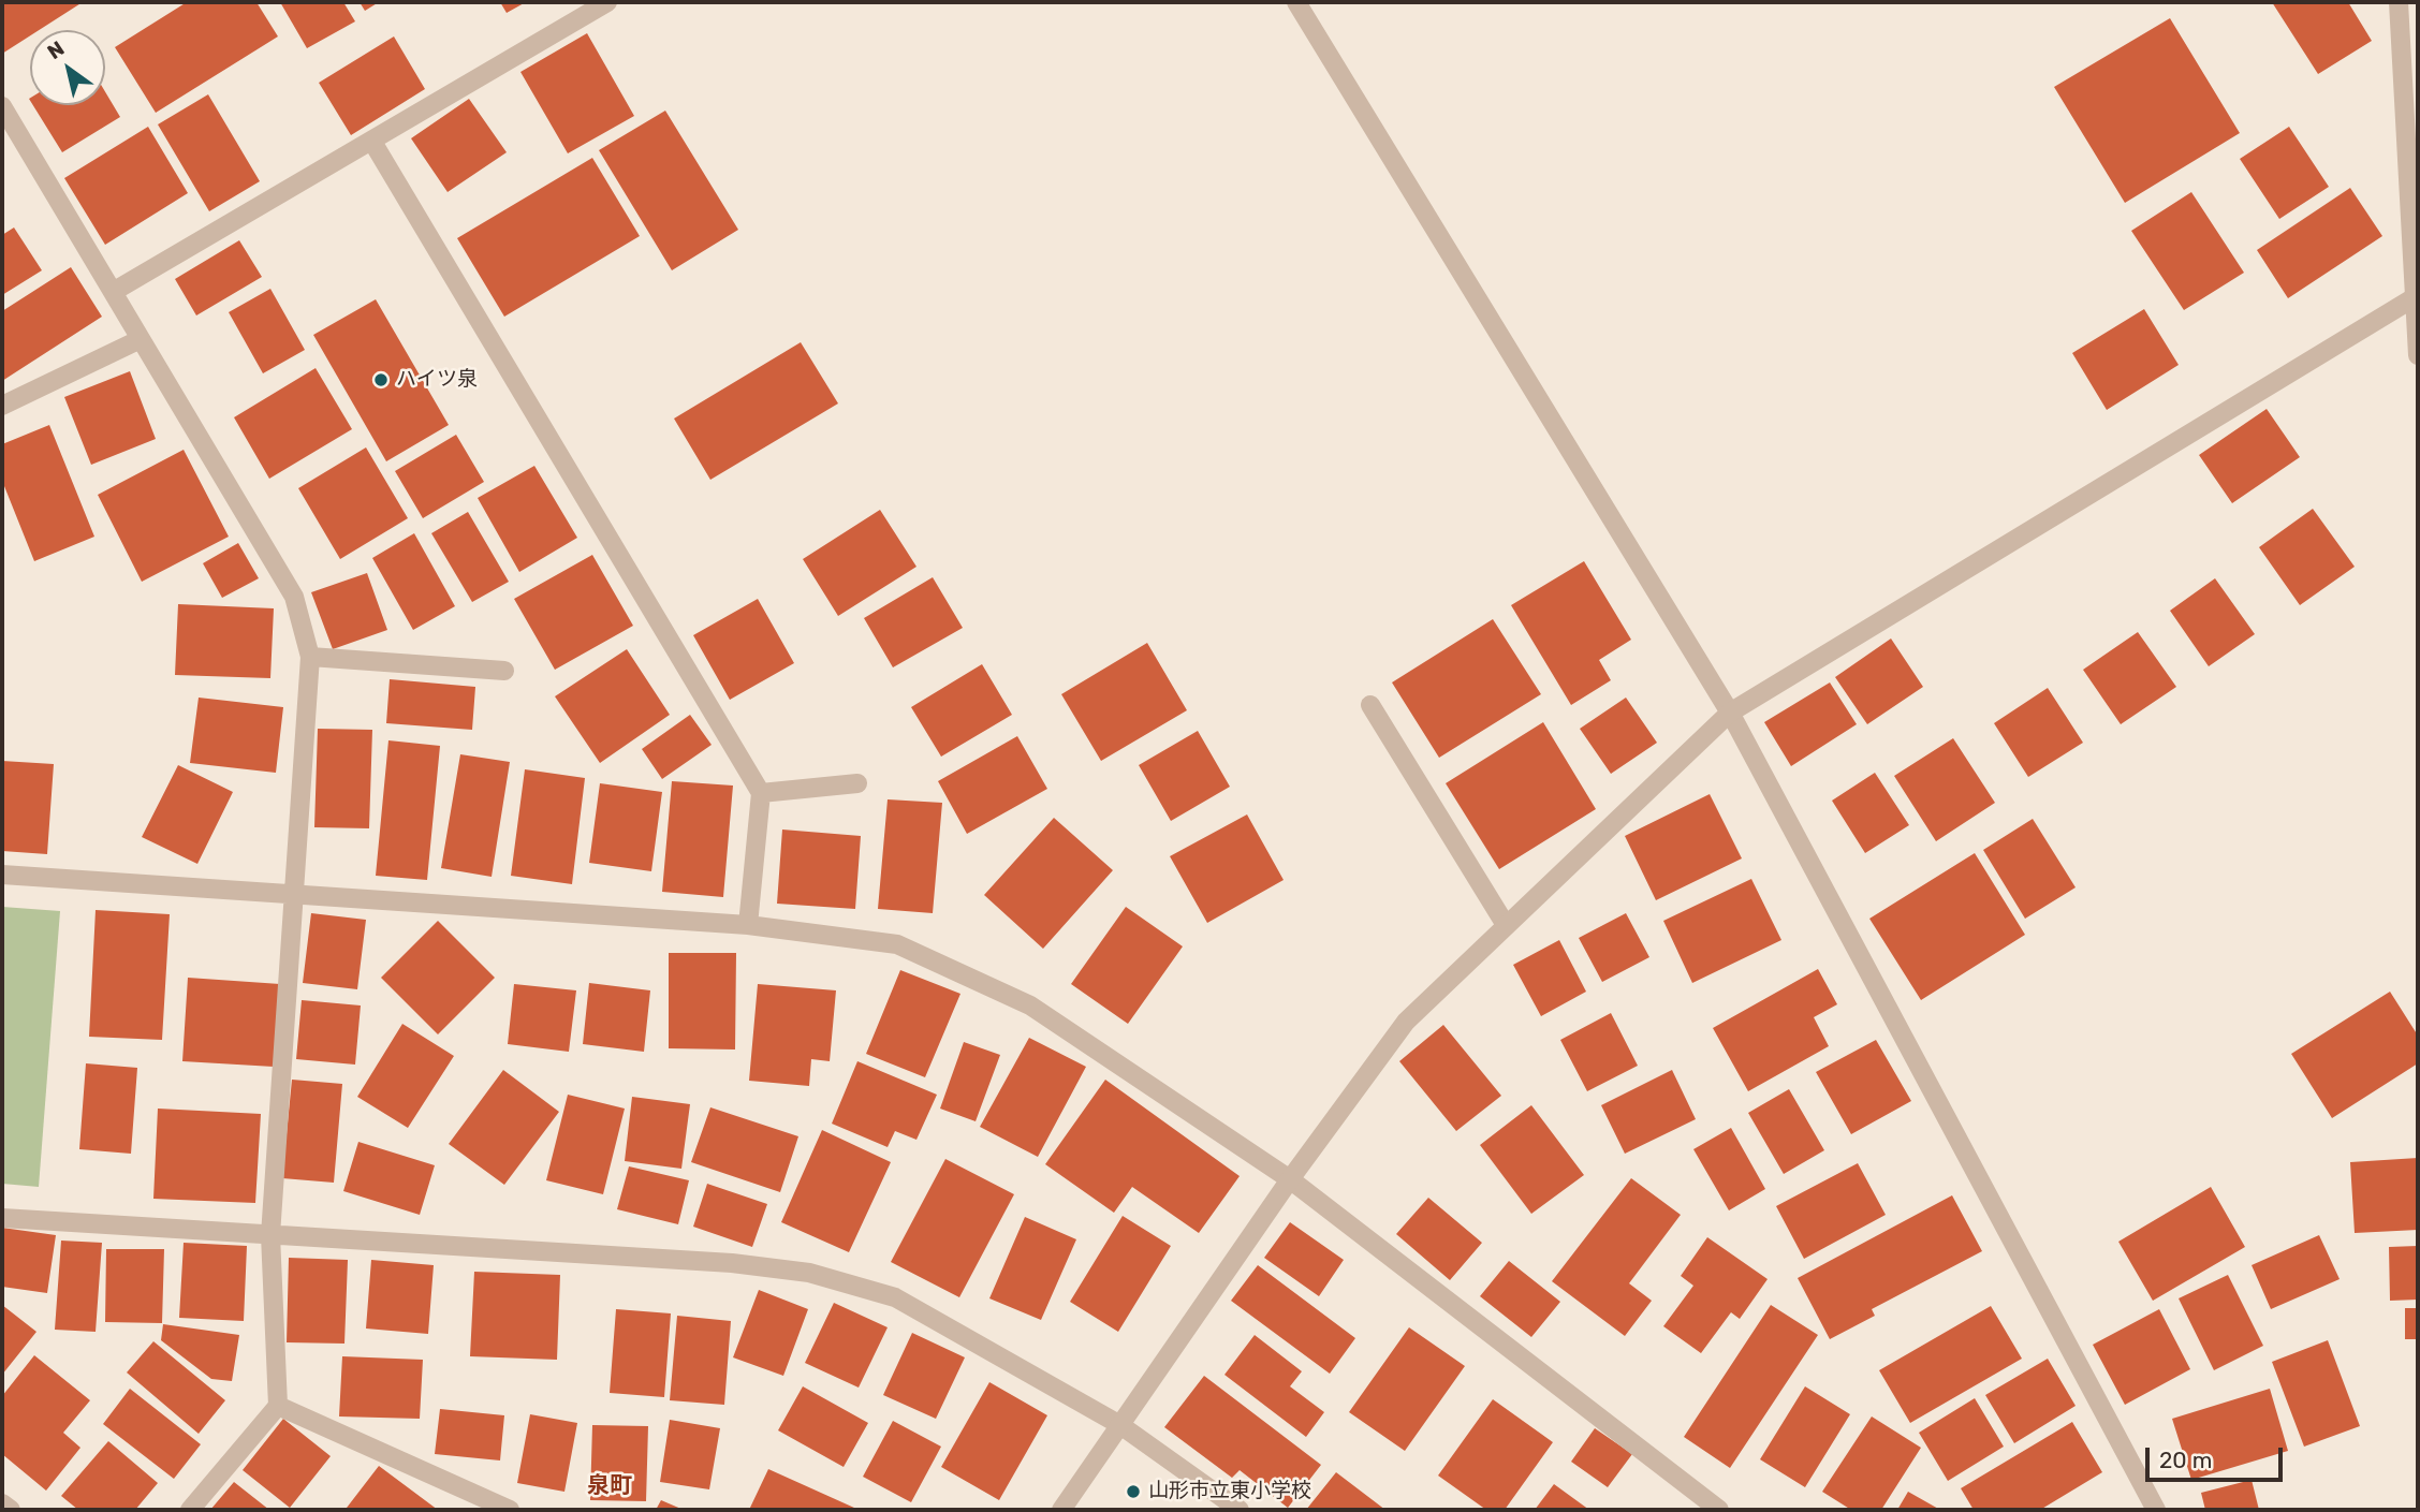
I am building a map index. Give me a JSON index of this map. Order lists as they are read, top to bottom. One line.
{"districts":["泉町"],"places":["ハイツ泉","山形市立東小学校"],"scale_bar":"20 m","north":"top left"}
